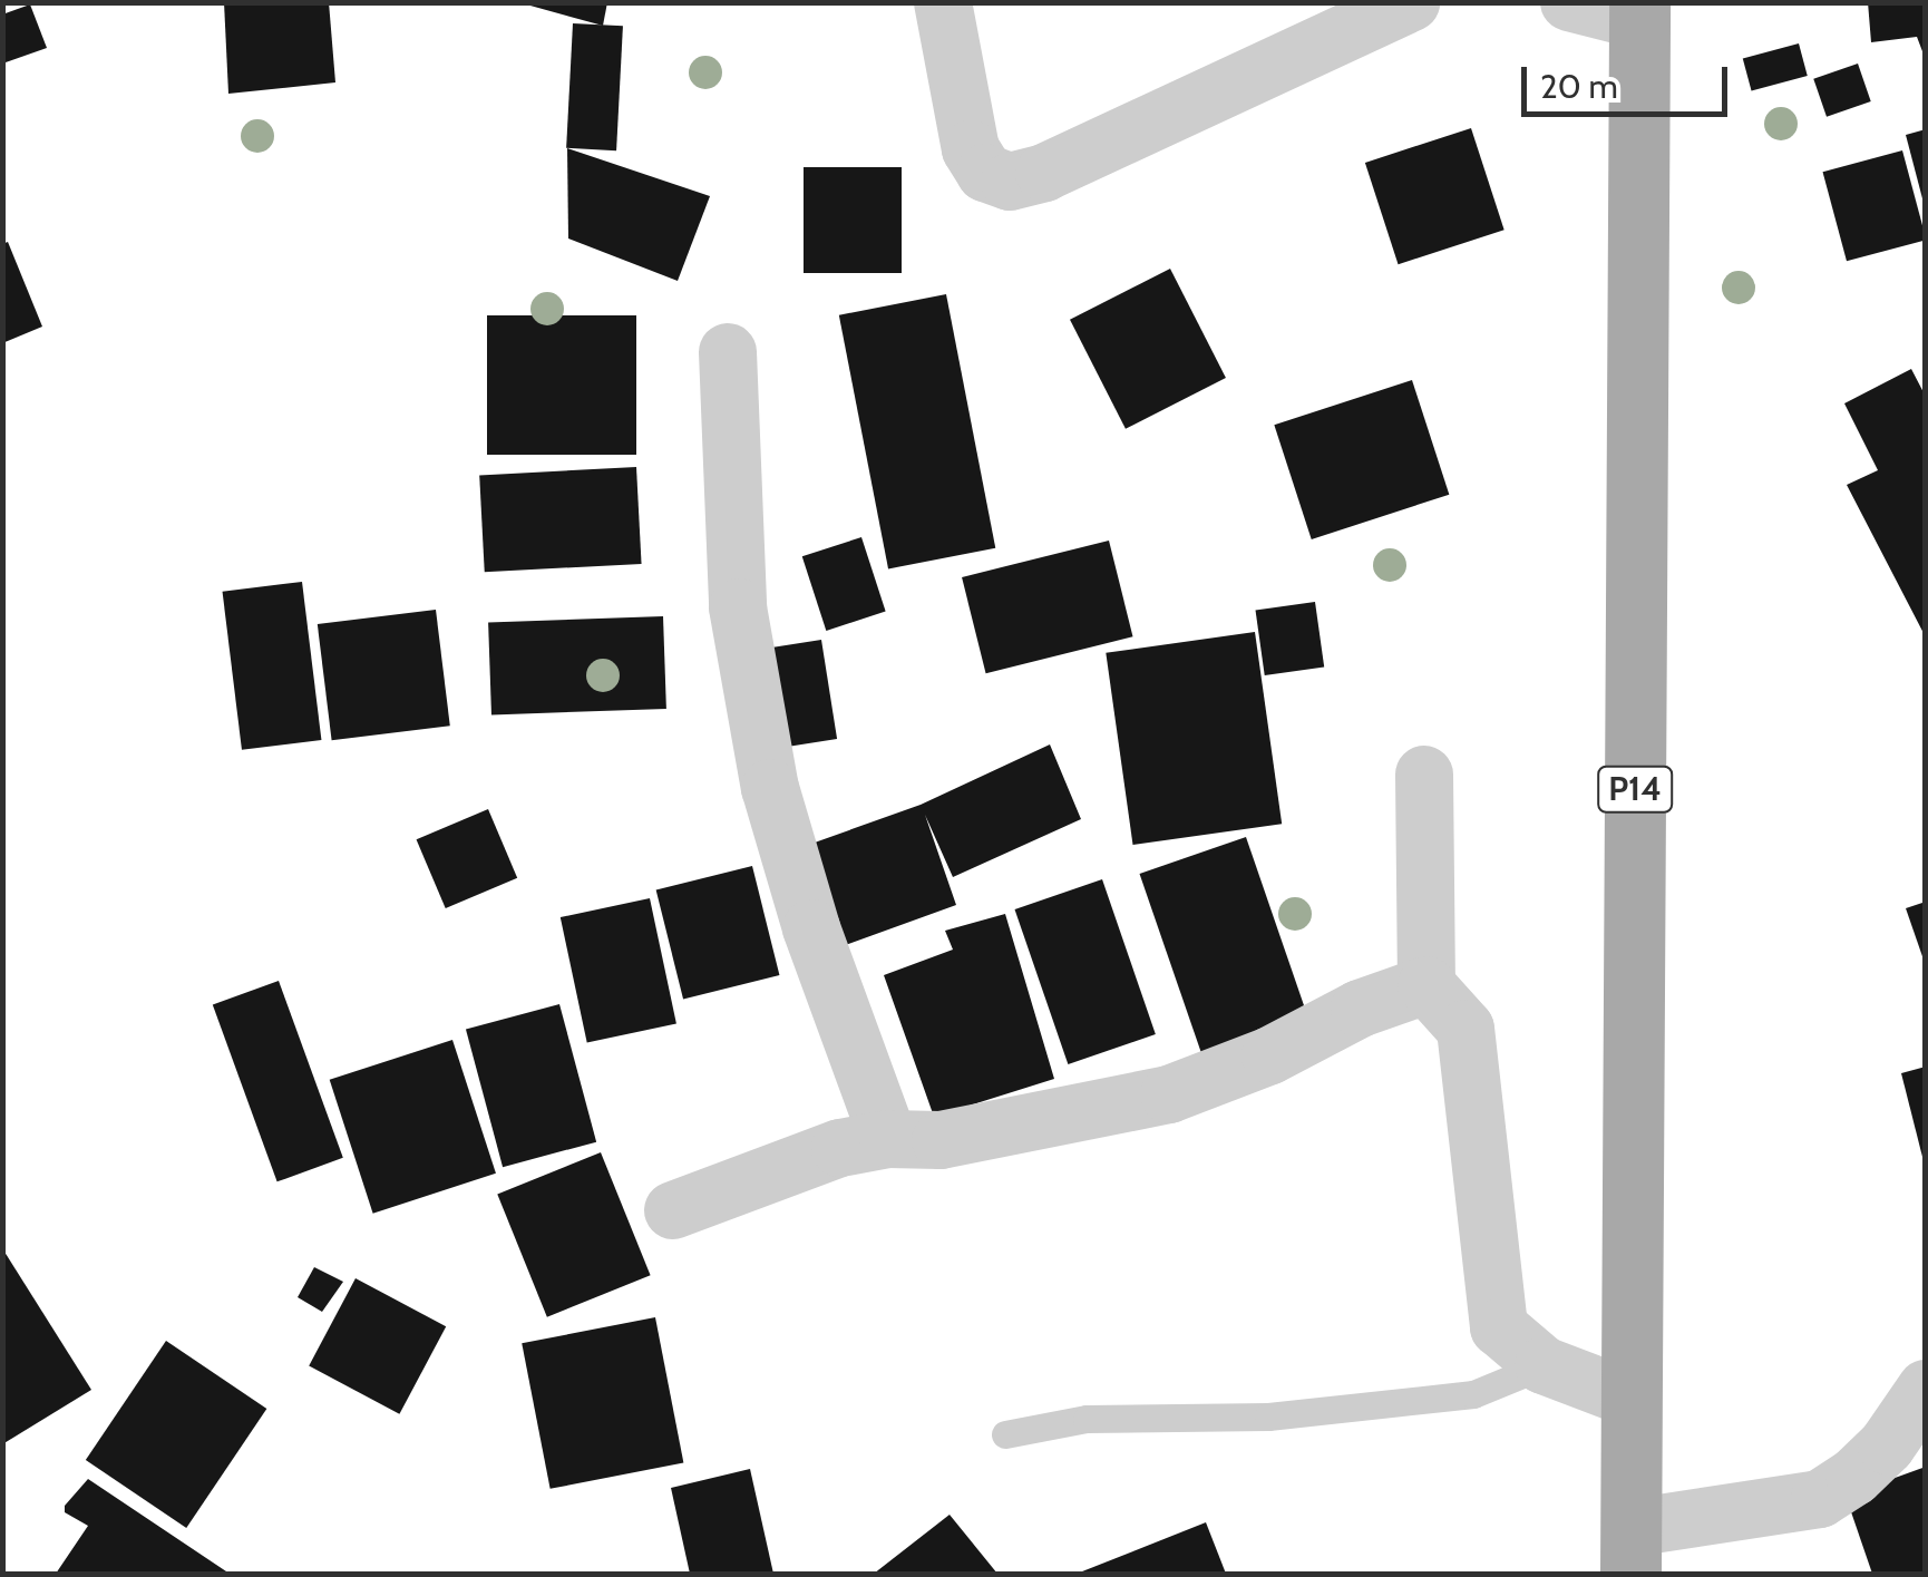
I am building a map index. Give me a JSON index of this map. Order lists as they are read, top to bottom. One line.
{"streets":{"main road":["P14"]},"scale_bar":"20 m"}
